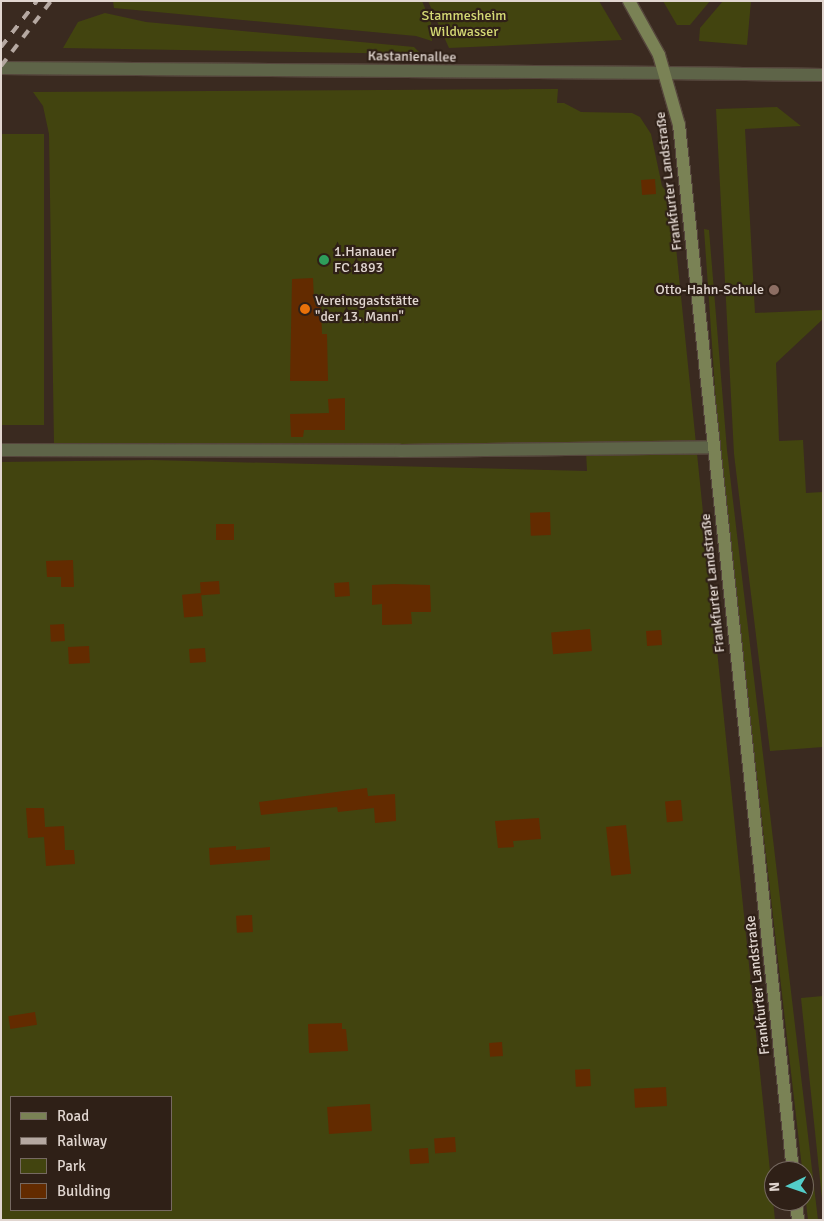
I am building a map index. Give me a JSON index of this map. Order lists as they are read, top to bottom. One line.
{"streets":{"main road":["Frankfurter Landstraße"],"street":["Kastanienallee"]},"crossings":[["Kastanienallee","Frankfurter Landstraße"]],"parks":["Stammesheim Wildwasser"],"places":["1.Hanauer FC 1893","Otto-Hahn-Schule","Vereinsgaststätte \"der 13. Mann\""],"legend":["Road","Railway","Park","Building"],"north":"left"}
